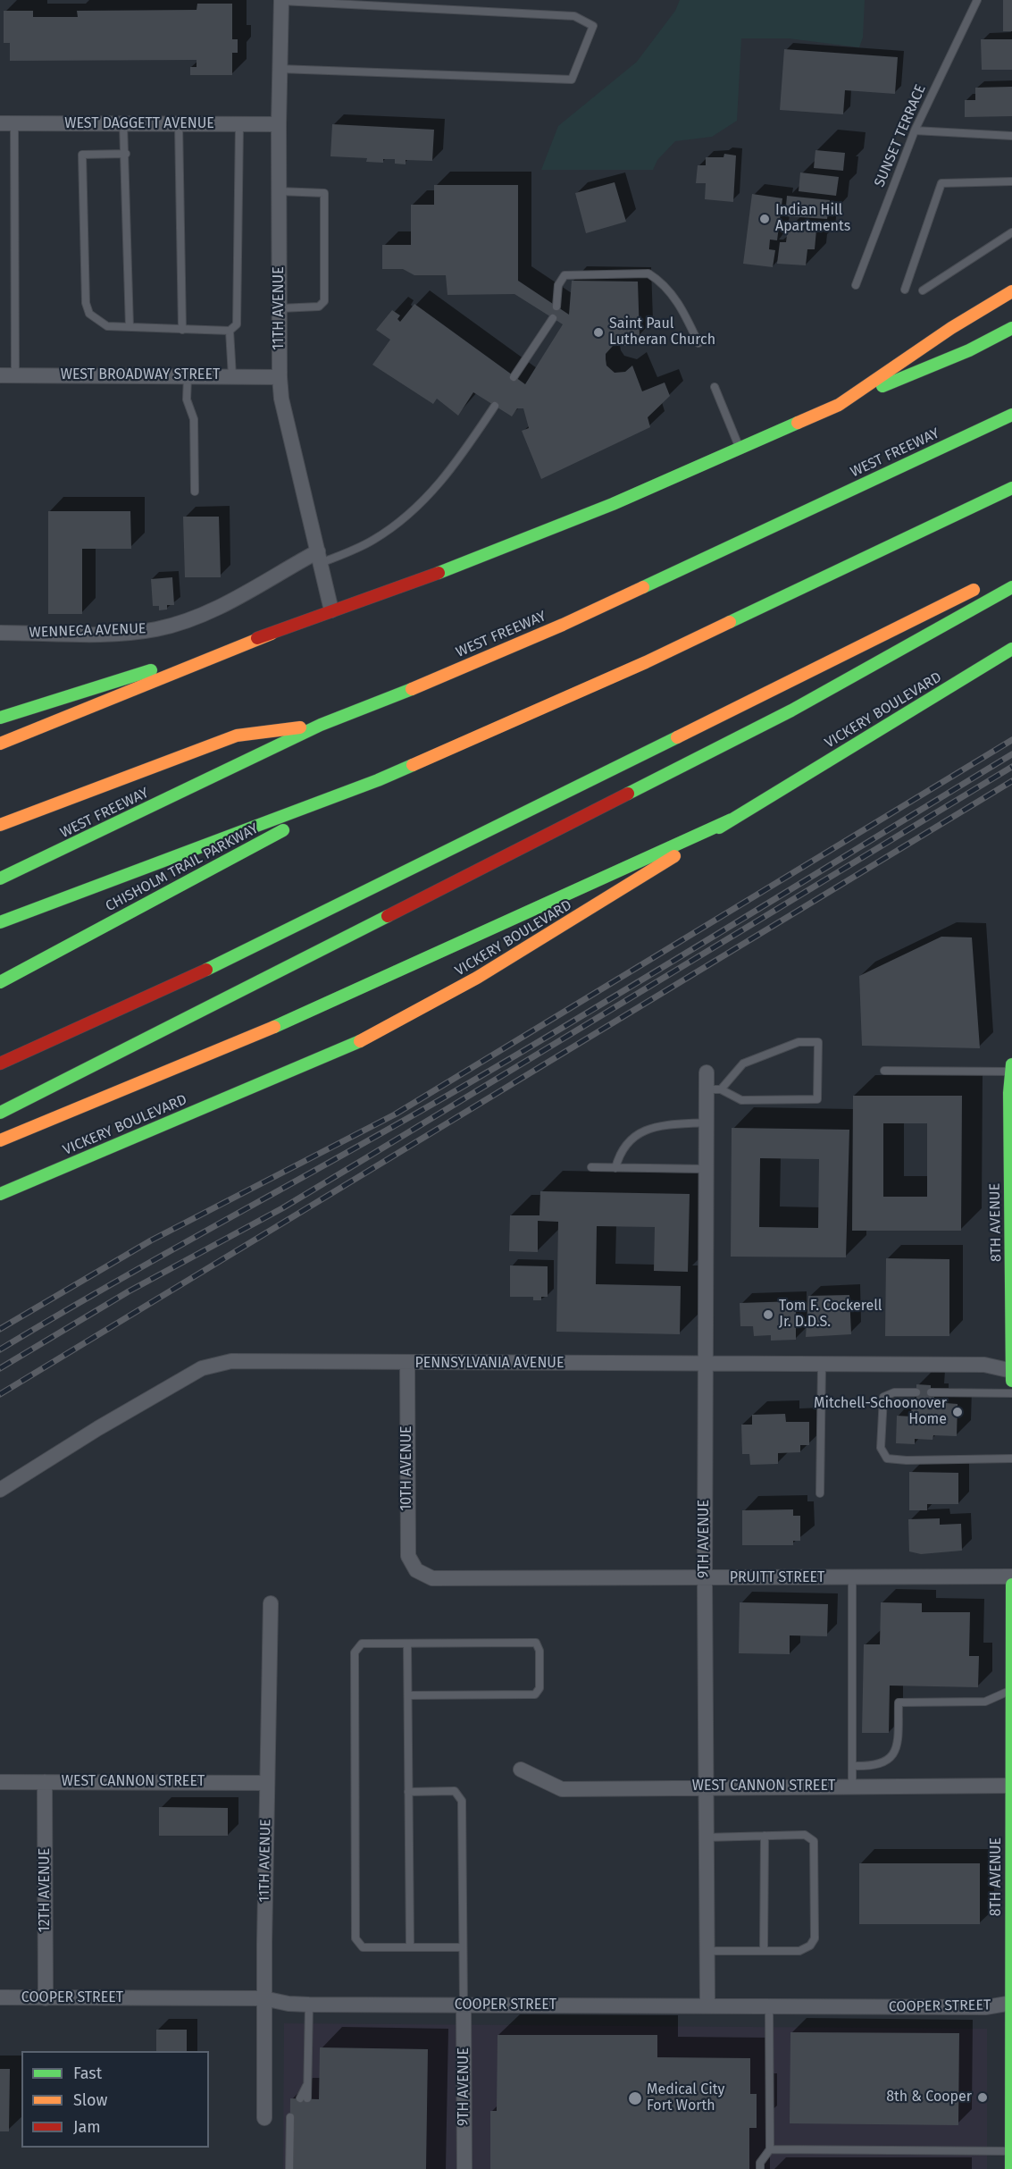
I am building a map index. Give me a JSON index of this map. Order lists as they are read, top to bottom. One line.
{"streets":{"main road":["WEST FREEWAY","VICKERY BOULEVARD","CHISHOLM TRAIL PARKWAY","8TH AVENUE"],"street":["WEST DAGGETT AVENUE","11TH AVENUE","WEST BROADWAY STREET","WENNECA AVENUE","PENNSYLVANIA AVENUE","10TH AVENUE","9TH AVENUE","PRUITT STREET","WEST CANNON STREET","12TH AVENUE","COOPER STREET"],"lane":["SUNSET TERRACE"]},"crossings":[["WEST DAGGETT AVENUE","11TH AVENUE"],["11TH AVENUE","WEST BROADWAY STREET"],["11TH AVENUE","WENNECA AVENUE"],["11TH AVENUE","WEST CANNON STREET"],["11TH AVENUE","COOPER STREET"],["8TH AVENUE","PENNSYLVANIA AVENUE"],["8TH AVENUE","WEST CANNON STREET"],["8TH AVENUE","COOPER STREET"],["PENNSYLVANIA AVENUE","10TH AVENUE"],["PENNSYLVANIA AVENUE","9TH AVENUE"],["10TH AVENUE","PRUITT STREET"],["9TH AVENUE","PRUITT STREET"],["9TH AVENUE","WEST CANNON STREET"],["9TH AVENUE","COOPER STREET"],["WEST CANNON STREET","12TH AVENUE"],["12TH AVENUE","COOPER STREET"]],"places":["Indian Hill Apartments","Saint Paul Lutheran Church","Tom F. Cockerell Jr. D.D.S.","Mitchell-Schoonover Home","8th & Cooper","Medical City Fort Worth"],"legend":["Fast","Slow","Jam"]}
